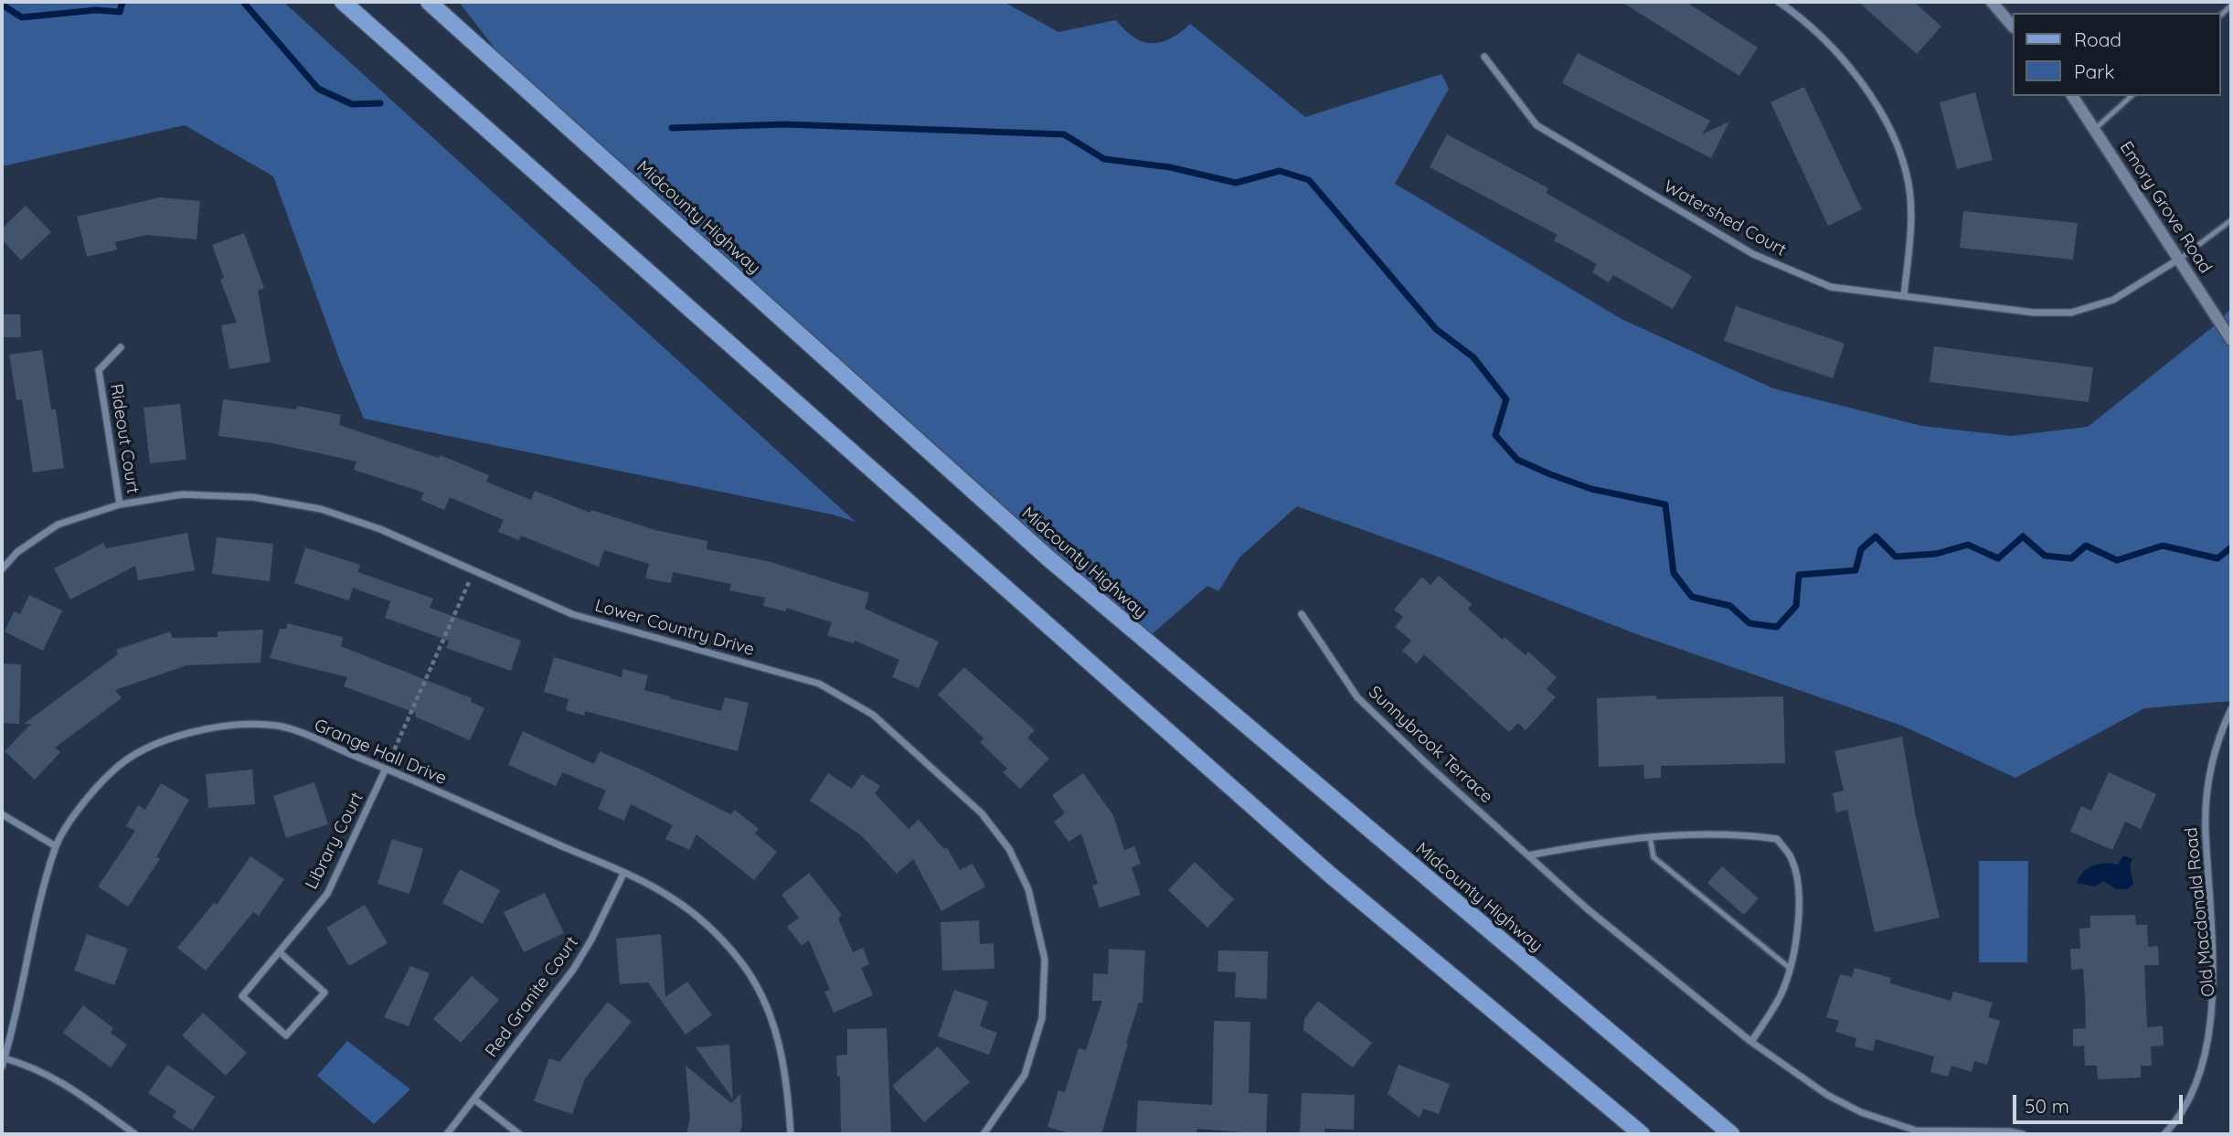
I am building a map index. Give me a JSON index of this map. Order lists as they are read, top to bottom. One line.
{"streets":{"main road":["Midcounty Highway"],"street":["Emory Grove Road","Watershed Court","Rideout Court","Lower Country Drive","Sunnybrook Terrace","Grange Hall Drive","Library Court","Old Macdonald Road","Red Granite Court"]},"crossings":[["Emory Grove Road","Watershed Court"],["Rideout Court","Lower Country Drive"],["Grange Hall Drive","Library Court"],["Grange Hall Drive","Red Granite Court"]],"legend":["Road","Park"],"scale_bar":"50 m"}
